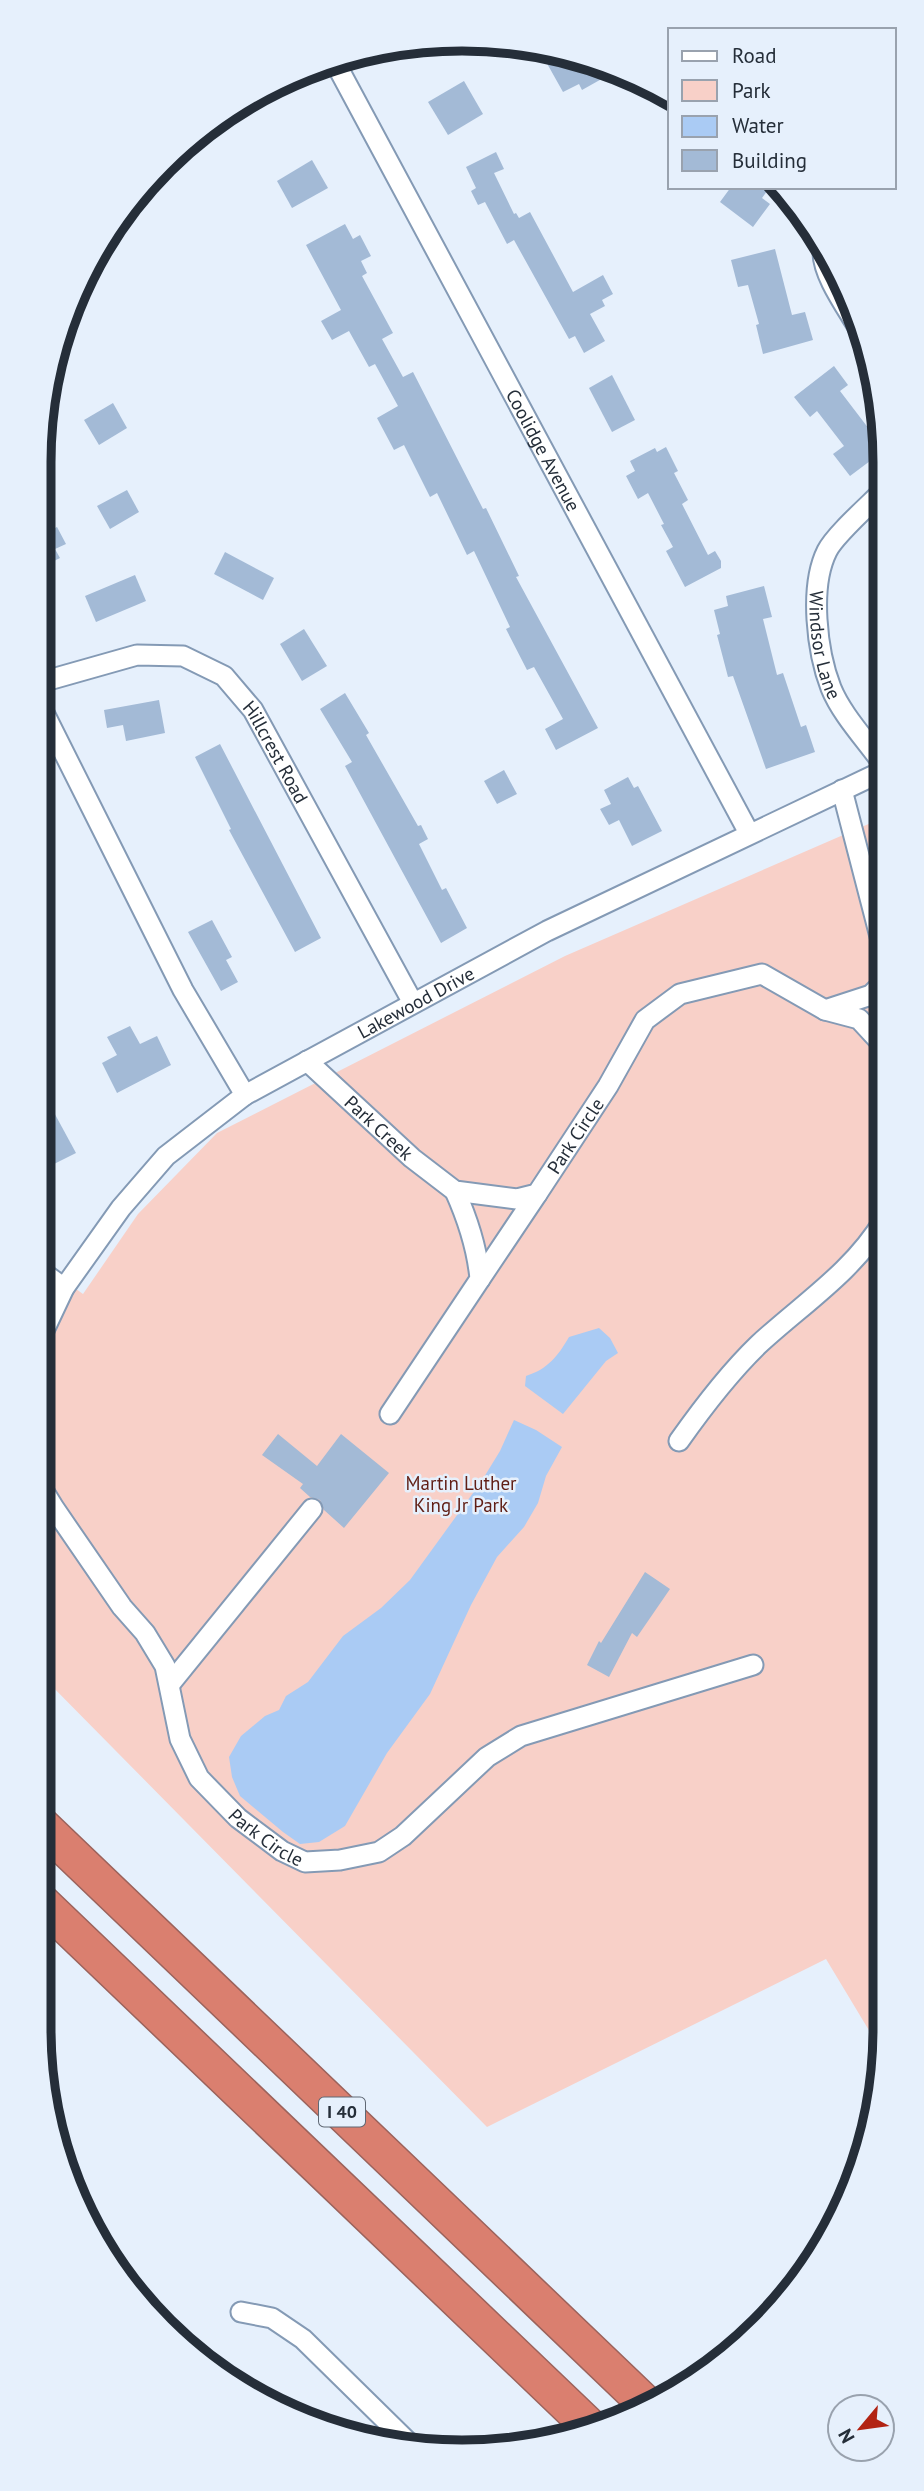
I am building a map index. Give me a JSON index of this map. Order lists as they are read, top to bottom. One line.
{"streets":{"highway":["I 40"],"street":["Coolidge Avenue","Windsor Lane","Hillcrest Road","Lakewood Drive","Park Creek","Park Circle"]},"crossings":[["Coolidge Avenue","Lakewood Drive"],["Hillcrest Road","Lakewood Drive"],["Lakewood Drive","Park Creek"],["Park Creek","Park Circle"]],"parks":["Martin Luther King Jr Park"],"legend":["Road","Park","Water","Building"],"north":"bottom left"}
